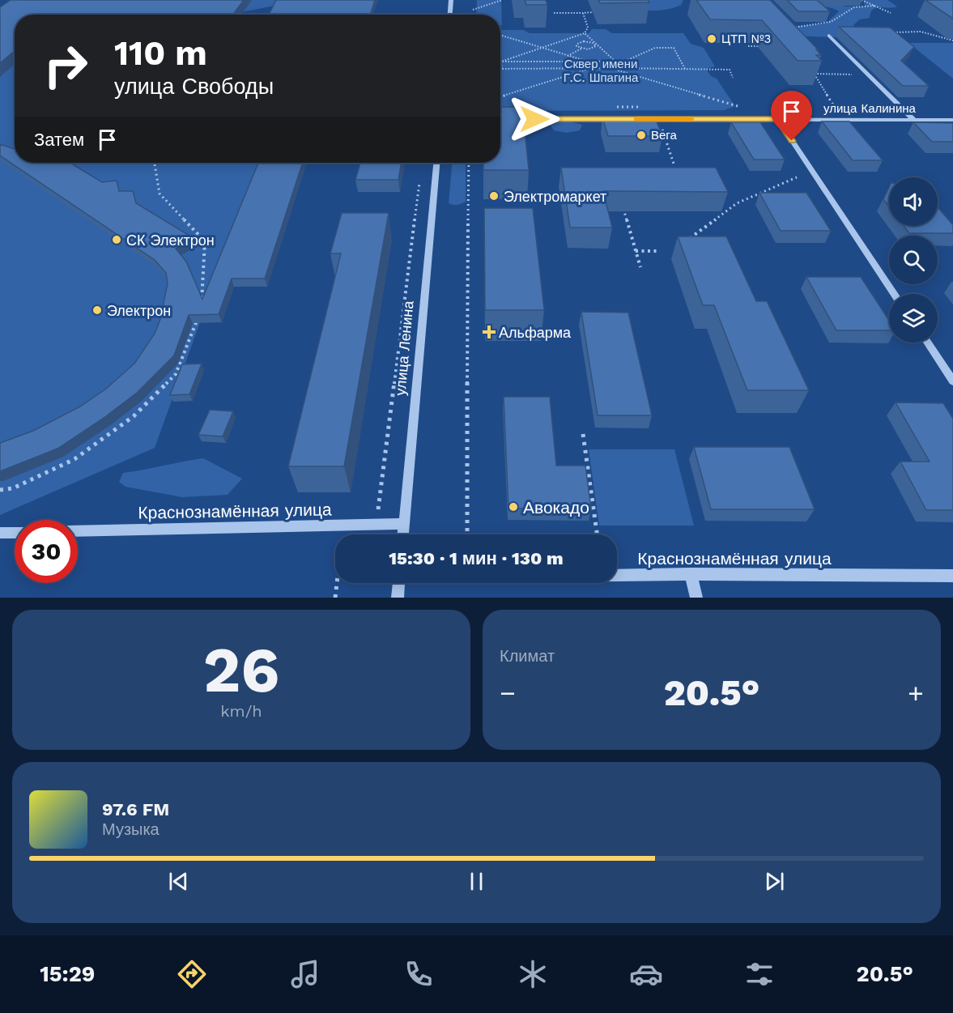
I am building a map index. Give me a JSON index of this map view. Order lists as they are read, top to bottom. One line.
{"streets":{"street":["улица Калинина","улица Ленина","Краснознамённая улица"]},"crossings":[["улица Ленина","Краснознамённая улица"]],"parks":["Сквер имени Г.С. Шпагина"],"places":{"other":["ЦТП №3","Вега","Электромаркет","СК Электрон","Электрон","Авокадо"],"health":["Альфарма"]},"page":{"turn":["110 m","улица Свободы"],"then":"Затем","limit":"30","trip":"15:30 · 1 мин · 130 m","tile":[["26","km/h"],"Климат"],"heat":["−","20.5°","+"],"song":["97.6 FM","Музыка"],"tabs":["15:29","20.5°"]}}
